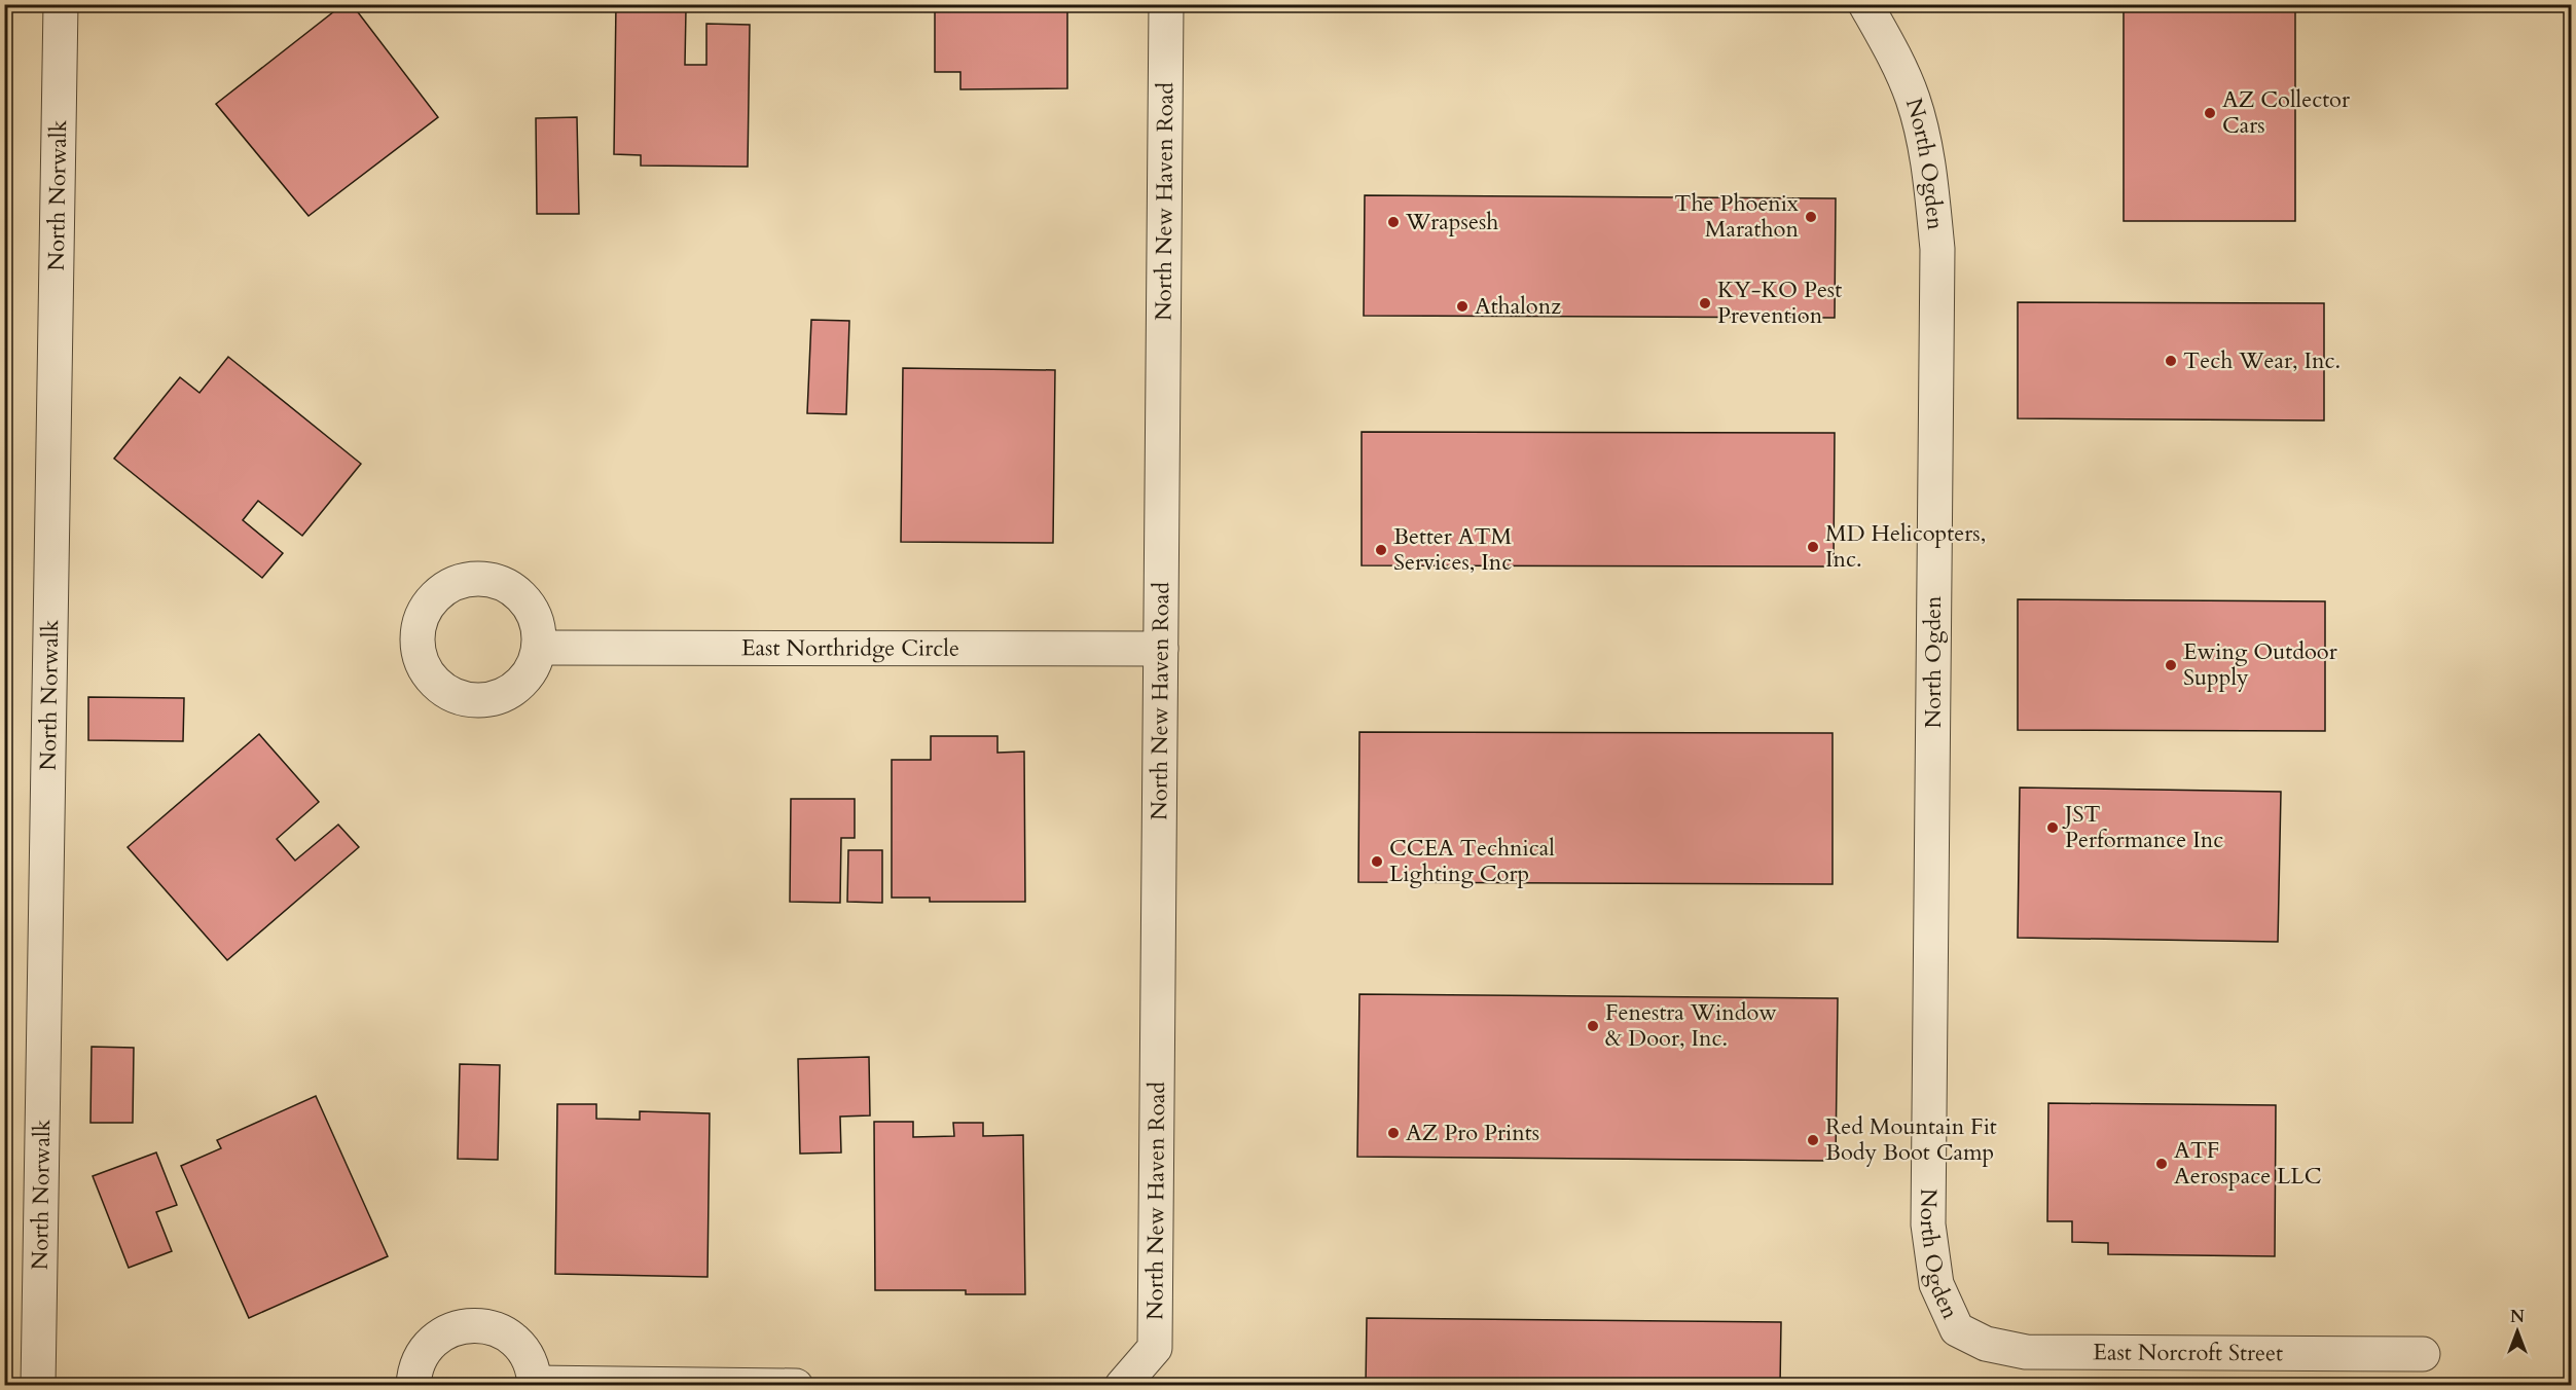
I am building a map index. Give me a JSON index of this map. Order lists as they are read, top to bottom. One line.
{"streets":{"street":["North Ogden","North Norwalk","North New Haven Road","East Northridge Circle","East Norcroft Street"]},"crossings":[["North Ogden","East Norcroft Street"],["North New Haven Road","East Northridge Circle"]],"places":["AZ Collector Cars","The Phoenix Marathon","Wrapsesh","KY-KO Pest Prevention","Athalonz","Tech Wear, Inc.","MD Helicopters, Inc.","Better ATM Services, Inc","Ewing Outdoor Supply","JST Performance Inc","CCEA Technical Lighting Corp","Fenestra Window & Door, Inc.","AZ Pro Prints","Red Mountain Fit Body Boot Camp","ATF Aerospace LLC"],"north":"top"}
